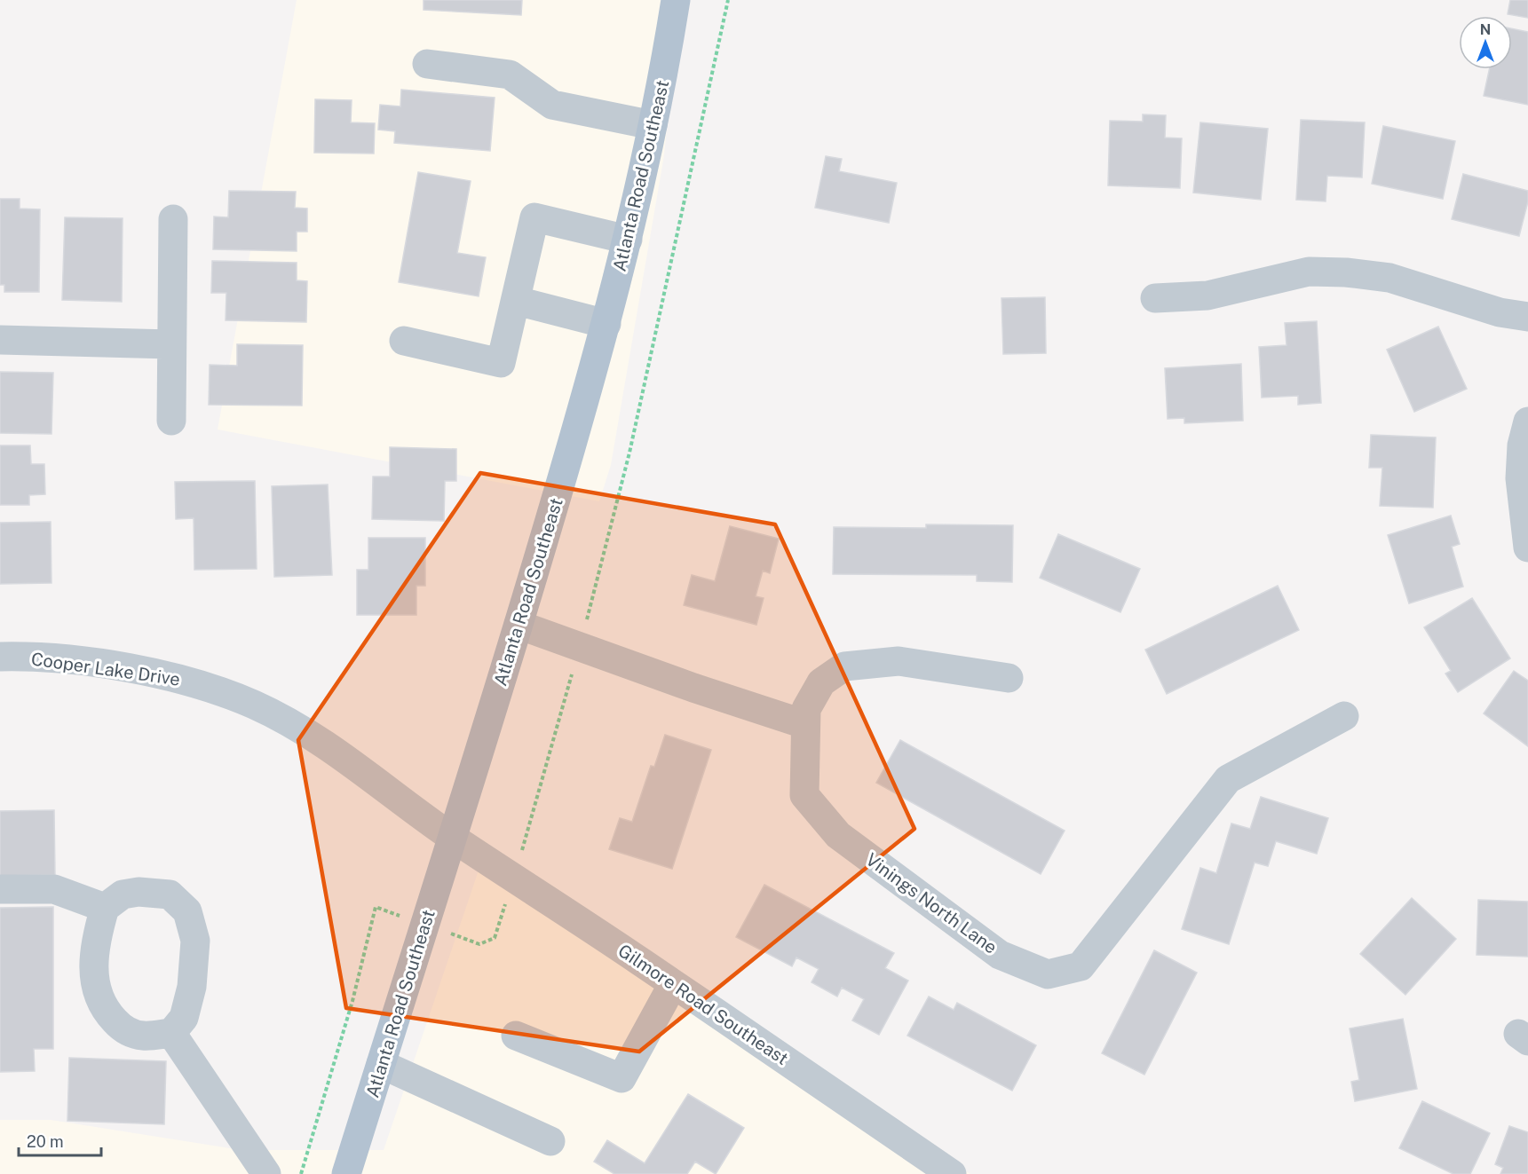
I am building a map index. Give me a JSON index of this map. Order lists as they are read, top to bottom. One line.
{"streets":{"main road":["Atlanta Road Southeast"],"street":["Cooper Lake Drive","Vinings North Lane","Gilmore Road Southeast"]},"crossings":[["Atlanta Road Southeast","Cooper Lake Drive"],["Atlanta Road Southeast","Gilmore Road Southeast"],["Cooper Lake Drive","Gilmore Road Southeast"]],"scale_bar":"20 m","north":"top"}
